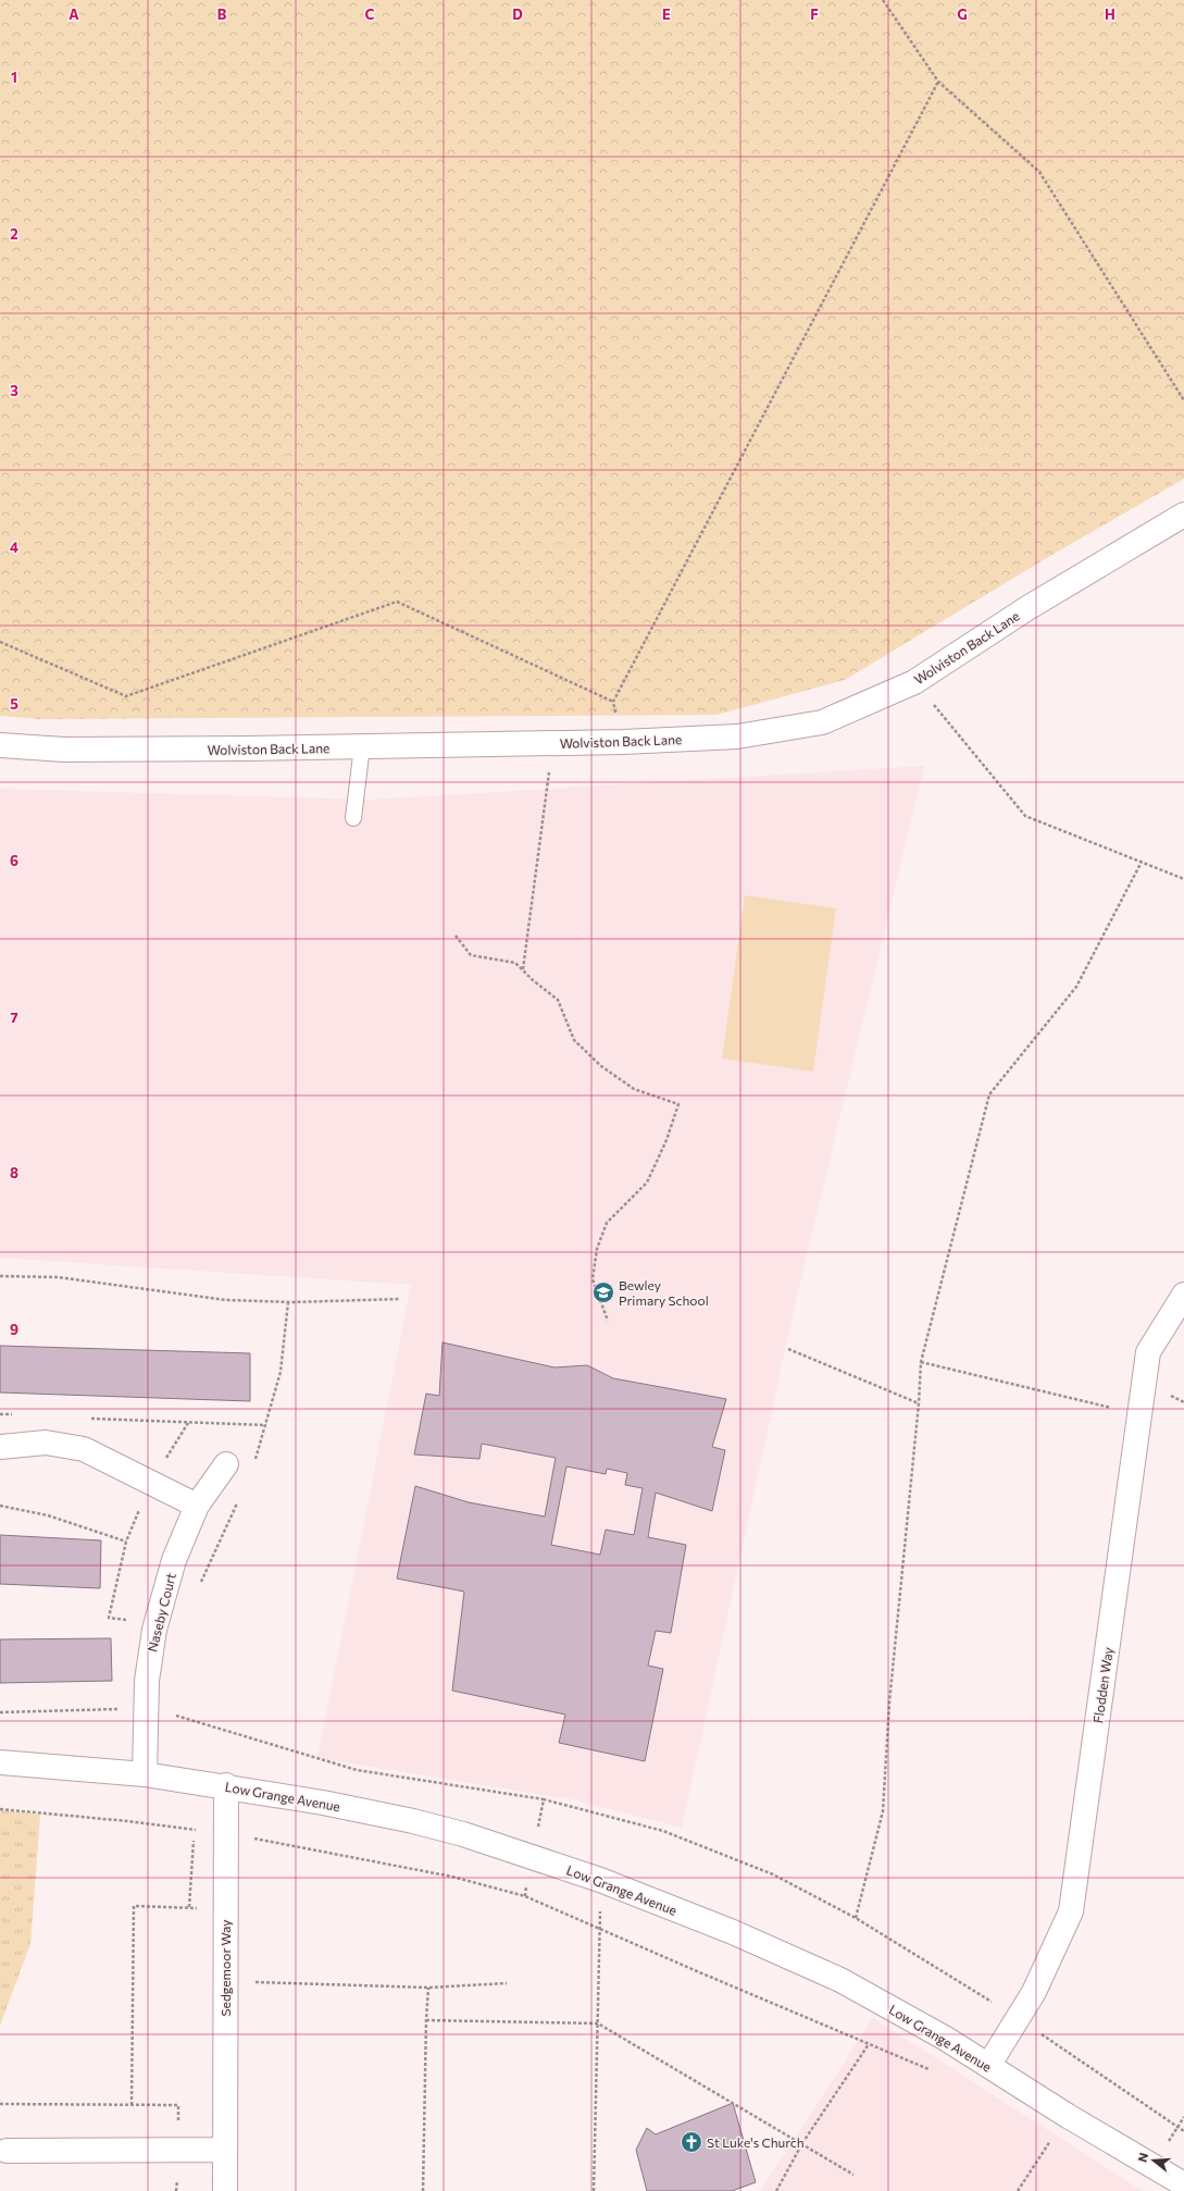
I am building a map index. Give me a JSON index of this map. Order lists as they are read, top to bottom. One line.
{"streets":{"street":["Wolviston Back Lane","Naseby Court","Flodden Way","Low Grange Avenue","Sedgemoor Way"]},"crossings":[["Naseby Court","Low Grange Avenue"],["Flodden Way","Low Grange Avenue"],["Low Grange Avenue","Sedgemoor Way"]],"places":{"school or university":["Bewley Primary School"],"church":["St Luke's Church"]},"north":"left","grid":{"columns":["A","B","C","D","E","F","G","H"],"rows":["1","2","3","4","5","6","7","8","9"]}}
